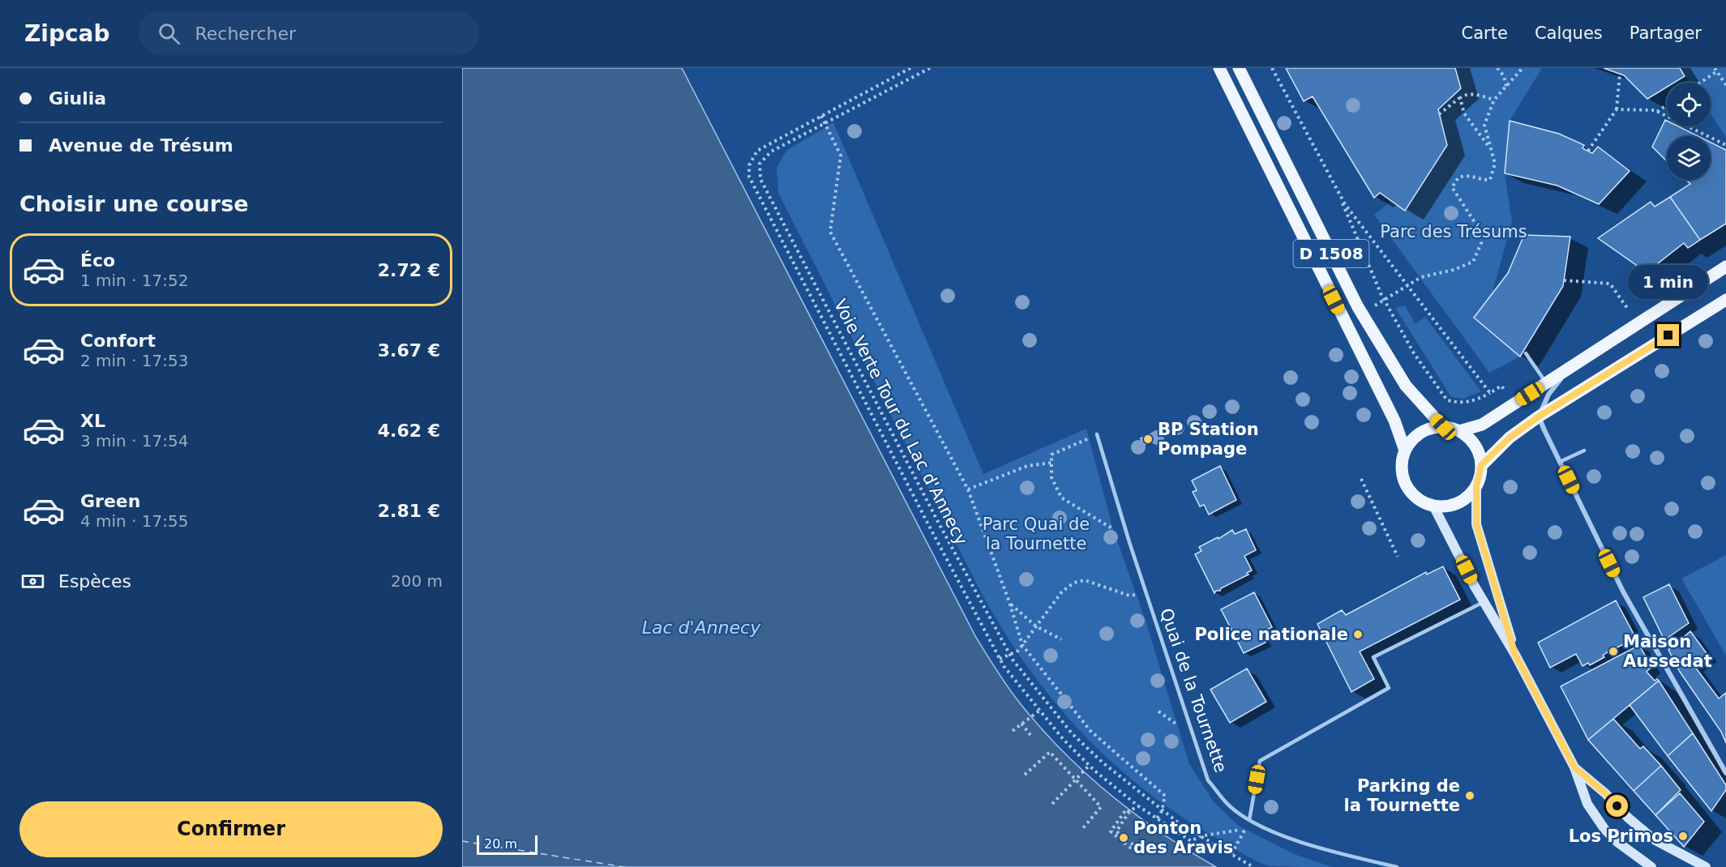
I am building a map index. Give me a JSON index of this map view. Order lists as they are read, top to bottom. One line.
{"streets":{"main road":["D 1508"],"lane":["Quai de la Tournette"],"path":["Voie Verte Tour du Lac d'Annecy"]},"water":["Lac d'Annecy"],"parks":["Parc des Trésums","Parc Quai de la Tournette"],"places":["BP Station Pompage","Police nationale","Maison Aussedat","Parking de la Tournette","Los Primos","Ponton des Aravis"],"scale_bar":"20 m","page":{"header":"Zipcab","search":"Rechercher","nav":["Carte","Calques","Partager"],"banner":["Giulia","Avenue de Trésum"],"heading":"Choisir une course","list":[{"name":"Éco","note":"1 min · 17:52","value":"2.72 €"},{"name":"Confort","note":"2 min · 17:53","value":"3.67 €"},{"name":"XL","note":"3 min · 17:54","value":"4.62 €"},{"name":"Green","note":"4 min · 17:55","value":"2.81 €"}],"bubble":"1 min","pay":["Espèces","200 m"],"buttons":"Confirmer","scale":"20 m"}}
